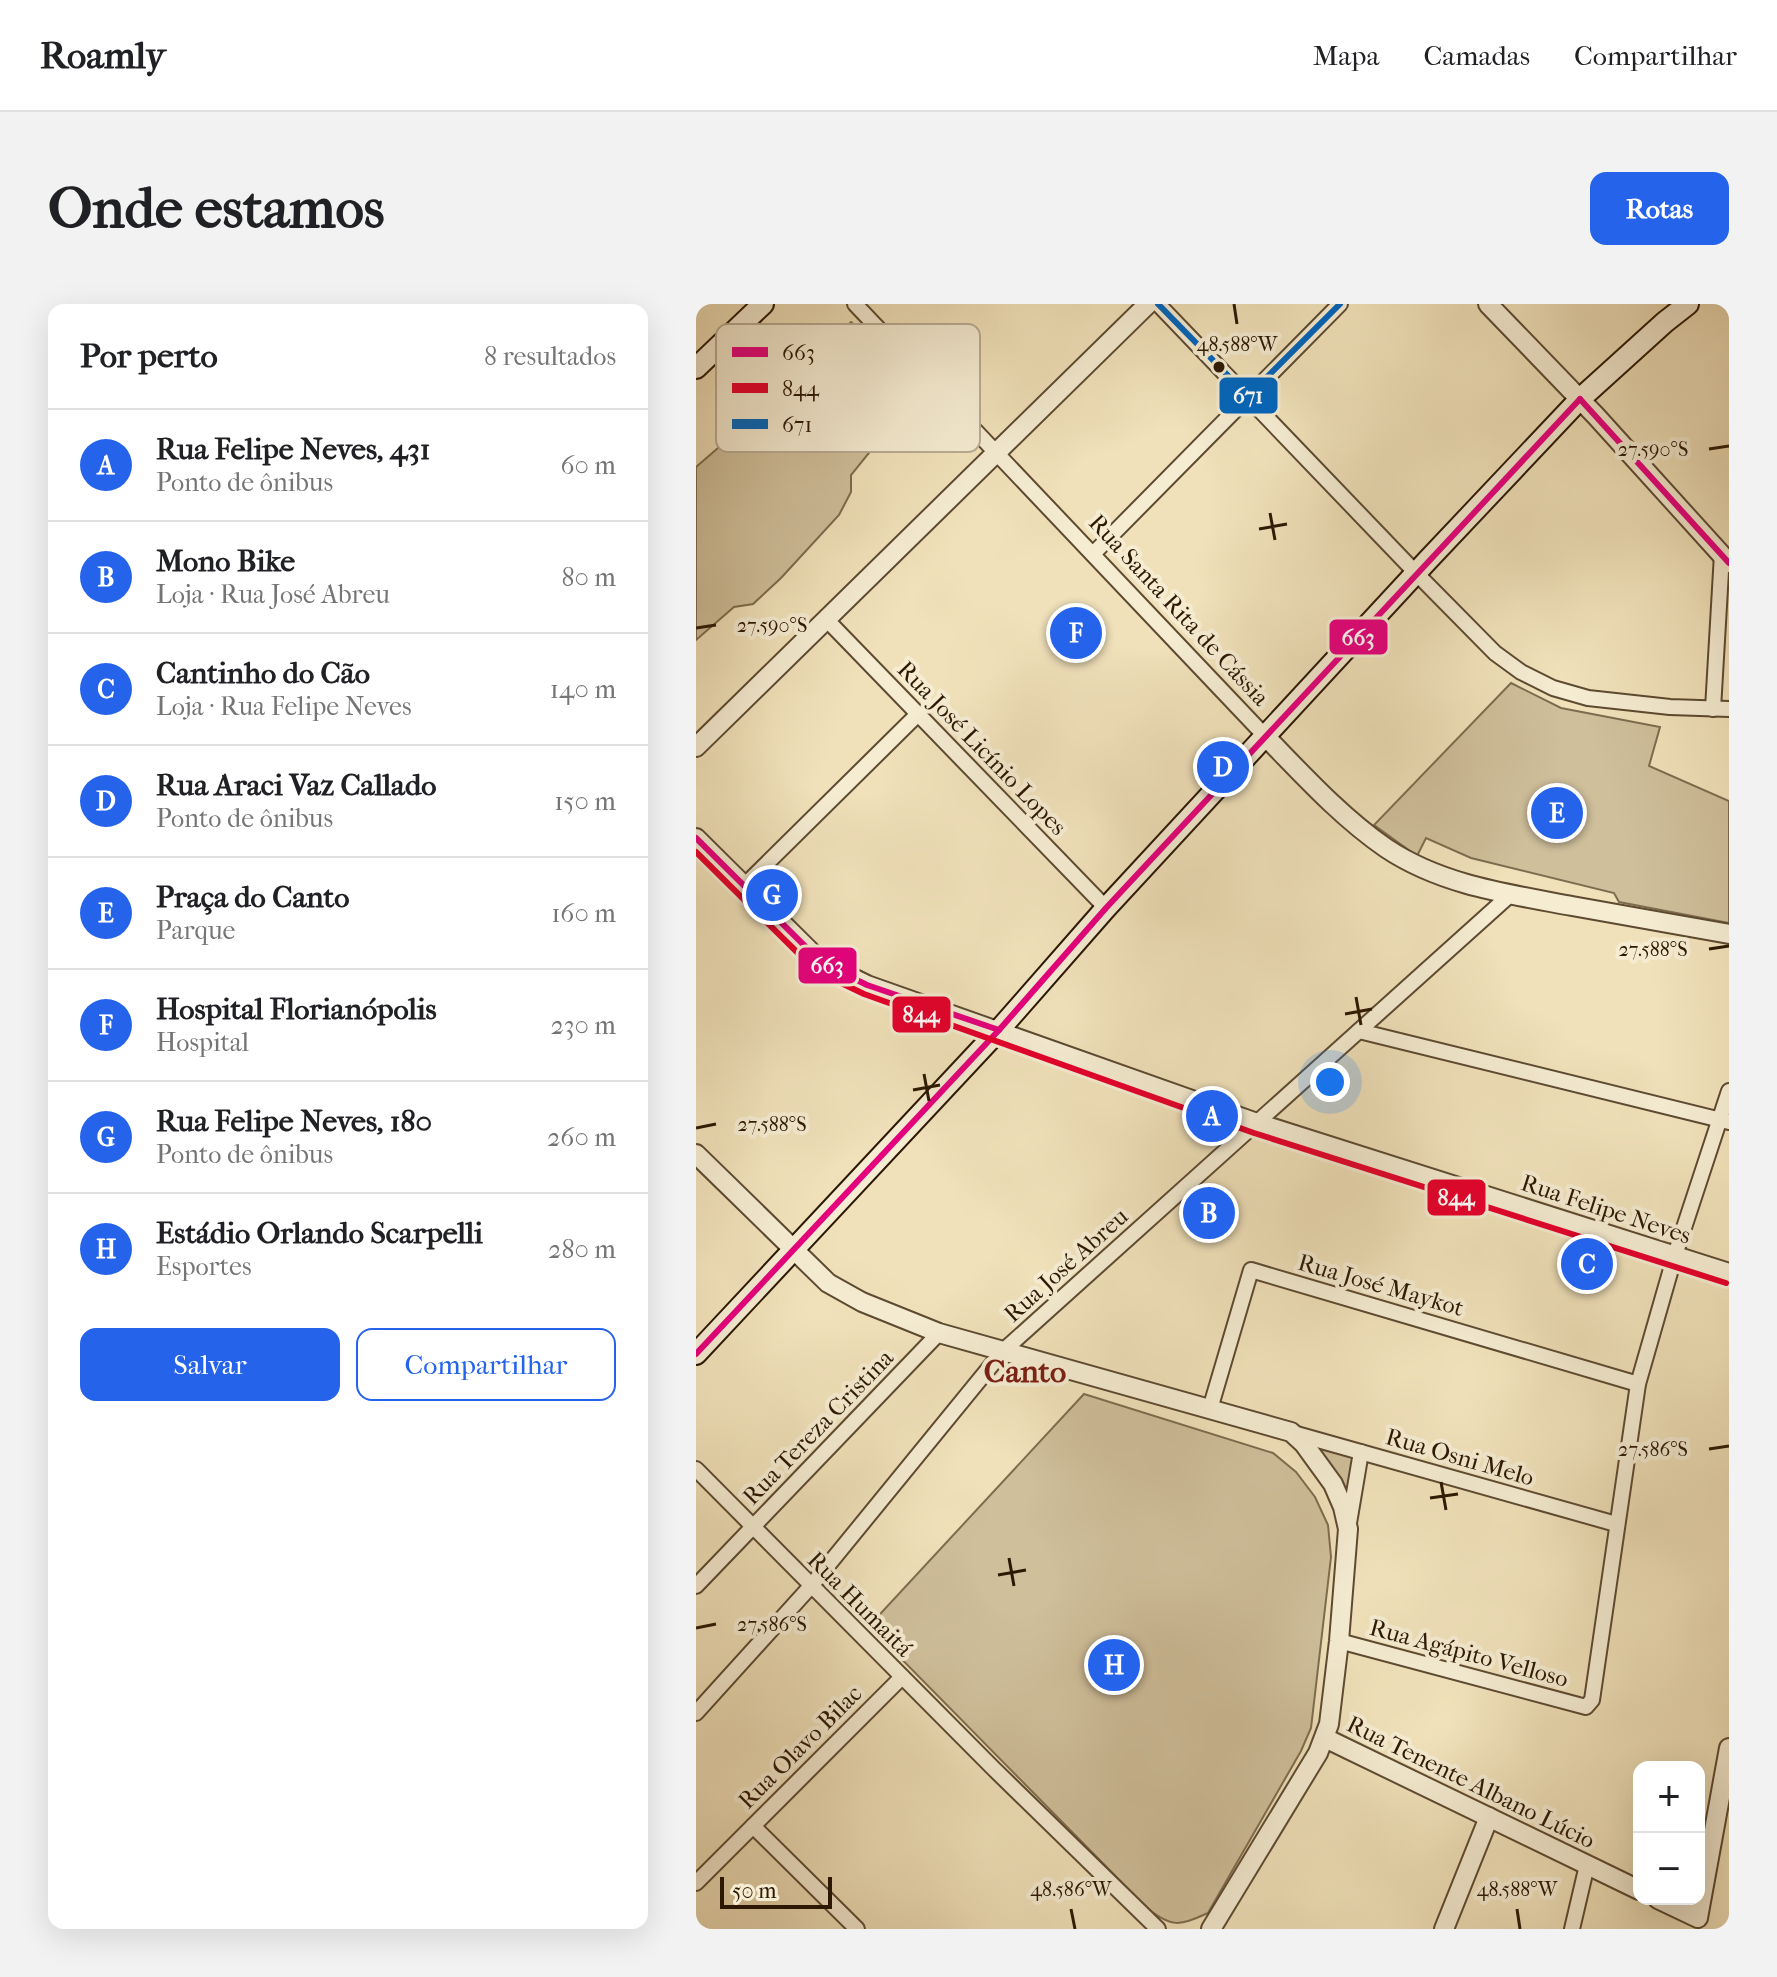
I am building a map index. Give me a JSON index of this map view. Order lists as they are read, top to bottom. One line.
{"streets":{"street":["Rua Santa Rita de Cássia","Rua José Licínio Lopes","Rua Felipe Neves","Rua José Abreu","Rua José Maykot","Rua Tereza Cristina","Rua Osni Melo","Rua Humaitá","Rua Agápito Velloso","Rua Olavo Bilac","Rua Tenente Albano Lúcio"]},"crossings":[["Rua Santa Rita de Cássia","Rua José Abreu"],["Rua Felipe Neves","Rua José Abreu"],["Rua José Abreu","Rua Humaitá"],["Rua Tereza Cristina","Rua Humaitá"],["Rua Osni Melo","Rua Agápito Velloso"],["Rua Humaitá","Rua Olavo Bilac"]],"districts":["Canto"],"lines":["transit line 671","transit line 663","transit line 844"],"legend":["663","844","671"],"scale_bar":"50 m","page":{"header":"Roamly","nav":["Mapa","Camadas","Compartilhar"],"buttons":["Rotas",["Salvar","Compartilhar"]],"title":"Onde estamos","heading":["Por perto","8 resultados"],"list":[{"mark":"A","name":"Rua Felipe Neves, 431","note":"Ponto de ônibus","value":"60 m"},{"mark":"B","name":"Mono Bike","note":"Loja · Rua José Abreu","value":"80 m"},{"mark":"C","name":"Cantinho do Cão","note":"Loja · Rua Felipe Neves","value":"140 m"},{"mark":"D","name":"Rua Araci Vaz Callado","note":"Ponto de ônibus","value":"150 m"},{"mark":"E","name":"Praça do Canto","note":"Parque","value":"160 m"},{"mark":"F","name":"Hospital Florianópolis","note":"Hospital","value":"230 m"},{"mark":"G","name":"Rua Felipe Neves, 180","note":"Ponto de ônibus","value":"260 m"},{"mark":"H","name":"Estádio Orlando Scarpelli","note":"Esportes","value":"280 m"}],"pins":["F","D","E","G","A","B","C","H"],"map_buttons":["+","−"],"scale":"50 m"},"coordinates":["48.588°W","27.590°S","27.588°S","27.586°S","48.586°W"]}
